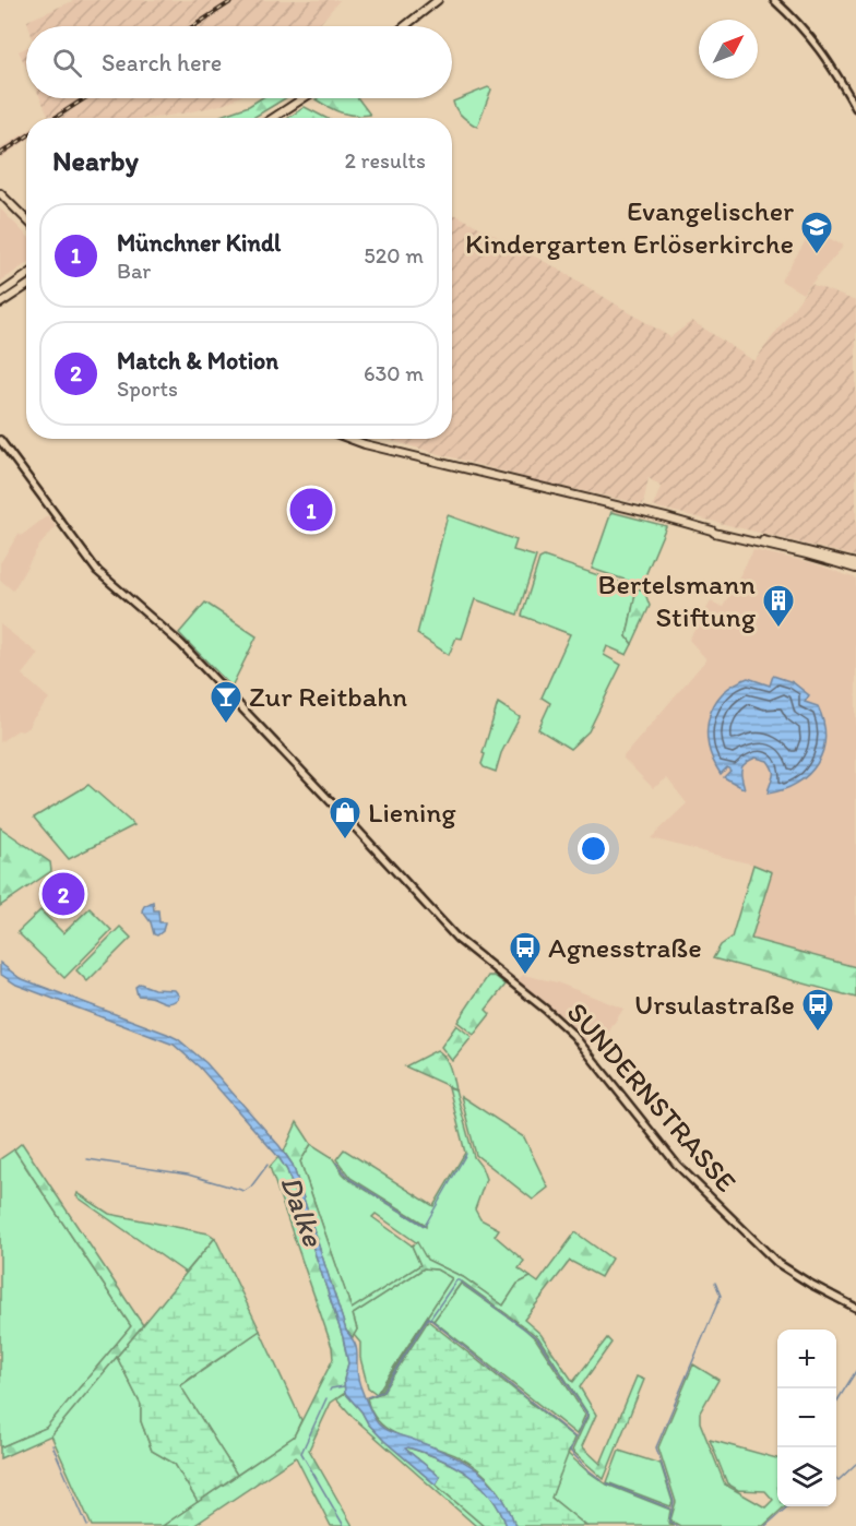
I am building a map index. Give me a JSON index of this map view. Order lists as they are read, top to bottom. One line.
{"streets":{"street":["SUNDERNSTRASSE"]},"water":["Dalke"],"places":{"school or university":["Evangelischer Kindergarten Erlöserkirche"],"building":["Bertelsmann Stiftung"],"bar":["Zur Reitbahn"],"shop":["Liening"],"bus stop":["Agnesstraße","Ursulastraße"]},"north":"top right","page":{"search":"Search here","heading":["Nearby","2 results"],"list":[{"mark":"1","name":"Münchner Kindl","note":"Bar","value":"520 m"},{"mark":"2","name":"Match & Motion","note":"Sports","value":"630 m"}],"pins":["1","2"],"map_buttons":["+","−"]}}
